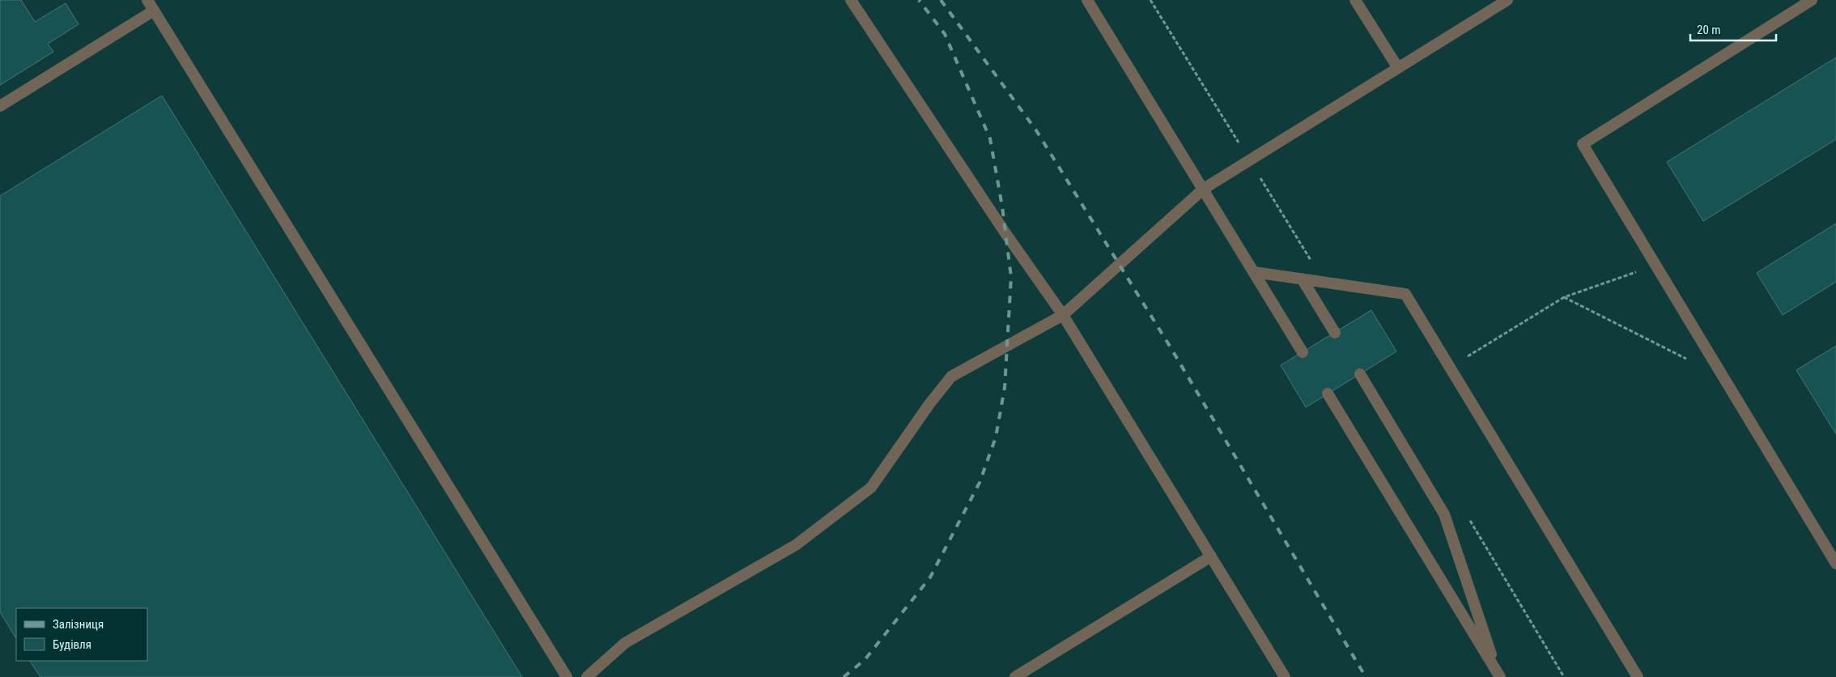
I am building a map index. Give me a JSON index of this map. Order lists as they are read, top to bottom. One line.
{"legend":["Залізниця","Будівля"],"scale_bar":"20 m"}
